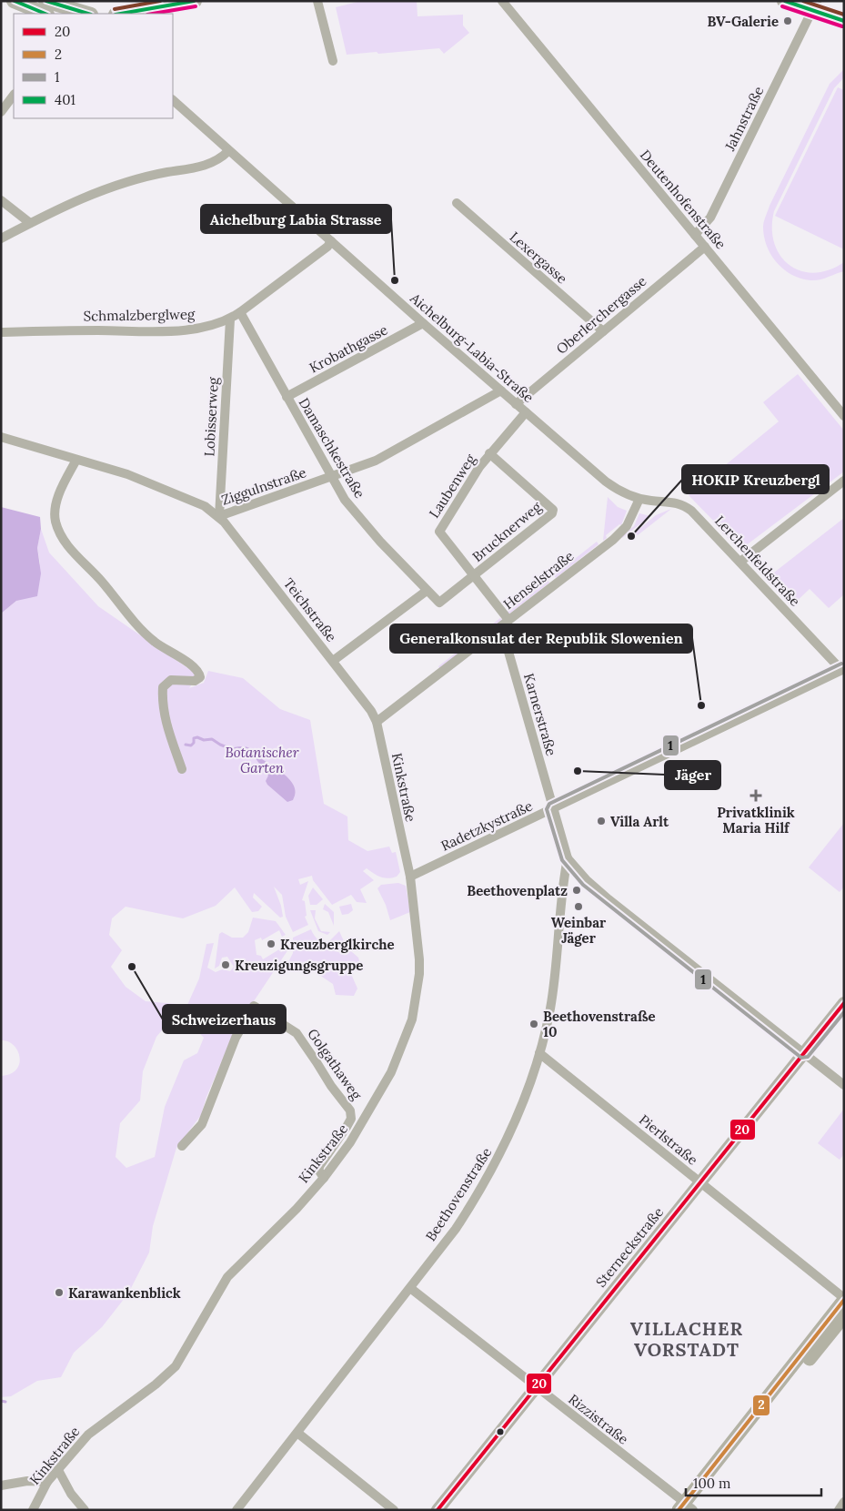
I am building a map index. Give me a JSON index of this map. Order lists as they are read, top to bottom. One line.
{"streets":{"street":["Jahnstraße","Deutenhofenstraße","Lexergasse","Schmalzberglweg","Oberlerchergasse","Aichelburg-Labia-Straße","Krobathgasse","Lobisserweg","Damaschkestraße","Ziggulnstraße","Laubenweg","Brucknerweg","Lerchenfeldstraße","Henselstraße","Teichstraße","Karnerstraße","Kinkstraße","Radetzkystraße","Golgathaweg","Pierlstraße","Beethovenstraße","Sterneckstraße","Rizzistraße"]},"crossings":[["Jahnstraße","Deutenhofenstraße"],["Deutenhofenstraße","Oberlerchergasse"],["Lexergasse","Oberlerchergasse"],["Schmalzberglweg","Aichelburg-Labia-Straße"],["Schmalzberglweg","Lobisserweg"],["Schmalzberglweg","Damaschkestraße"],["Oberlerchergasse","Aichelburg-Labia-Straße"],["Aichelburg-Labia-Straße","Krobathgasse"],["Aichelburg-Labia-Straße","Ziggulnstraße"],["Aichelburg-Labia-Straße","Laubenweg"],["Aichelburg-Labia-Straße","Lerchenfeldstraße"],["Aichelburg-Labia-Straße","Henselstraße"],["Krobathgasse","Damaschkestraße"],["Lobisserweg","Ziggulnstraße"],["Lobisserweg","Teichstraße"],["Damaschkestraße","Ziggulnstraße"],["Damaschkestraße","Laubenweg"],["Damaschkestraße","Brucknerweg"],["Ziggulnstraße","Teichstraße"],["Laubenweg","Brucknerweg"],["Laubenweg","Henselstraße"],["Laubenweg","Karnerstraße"],["Lerchenfeldstraße","Henselstraße"],["Lerchenfeldstraße","Radetzkystraße"],["Henselstraße","Teichstraße"],["Henselstraße","Karnerstraße"],["Henselstraße","Kinkstraße"],["Teichstraße","Kinkstraße"],["Karnerstraße","Radetzkystraße"],["Karnerstraße","Beethovenstraße"],["Kinkstraße","Radetzkystraße"],["Kinkstraße","Golgathaweg"],["Radetzkystraße","Beethovenstraße"],["Pierlstraße","Beethovenstraße"],["Pierlstraße","Sterneckstraße"],["Beethovenstraße","Rizzistraße"],["Sterneckstraße","Rizzistraße"]],"districts":["VILLACHER VORSTADT"],"parks":["Botanischer Garten"],"places":{"other":["BV-Galerie","Aichelburg Labia Strasse","HOKIP Kreuzbergl","Generalkonsulat der Republik Slowenien","Jäger","Villa Arlt","Beethovenplatz","Weinbar Jäger","Kreuzberglkirche","Kreuzigungsgruppe","Schweizerhaus","Beethovenstraße 10","Karawankenblick"],"health":["Privatklinik Maria Hilf"]},"lines":["transit line 401","transit line 1","transit line 20","transit line 2"],"legend":["20","2","1","401"],"scale_bar":"100 m"}
